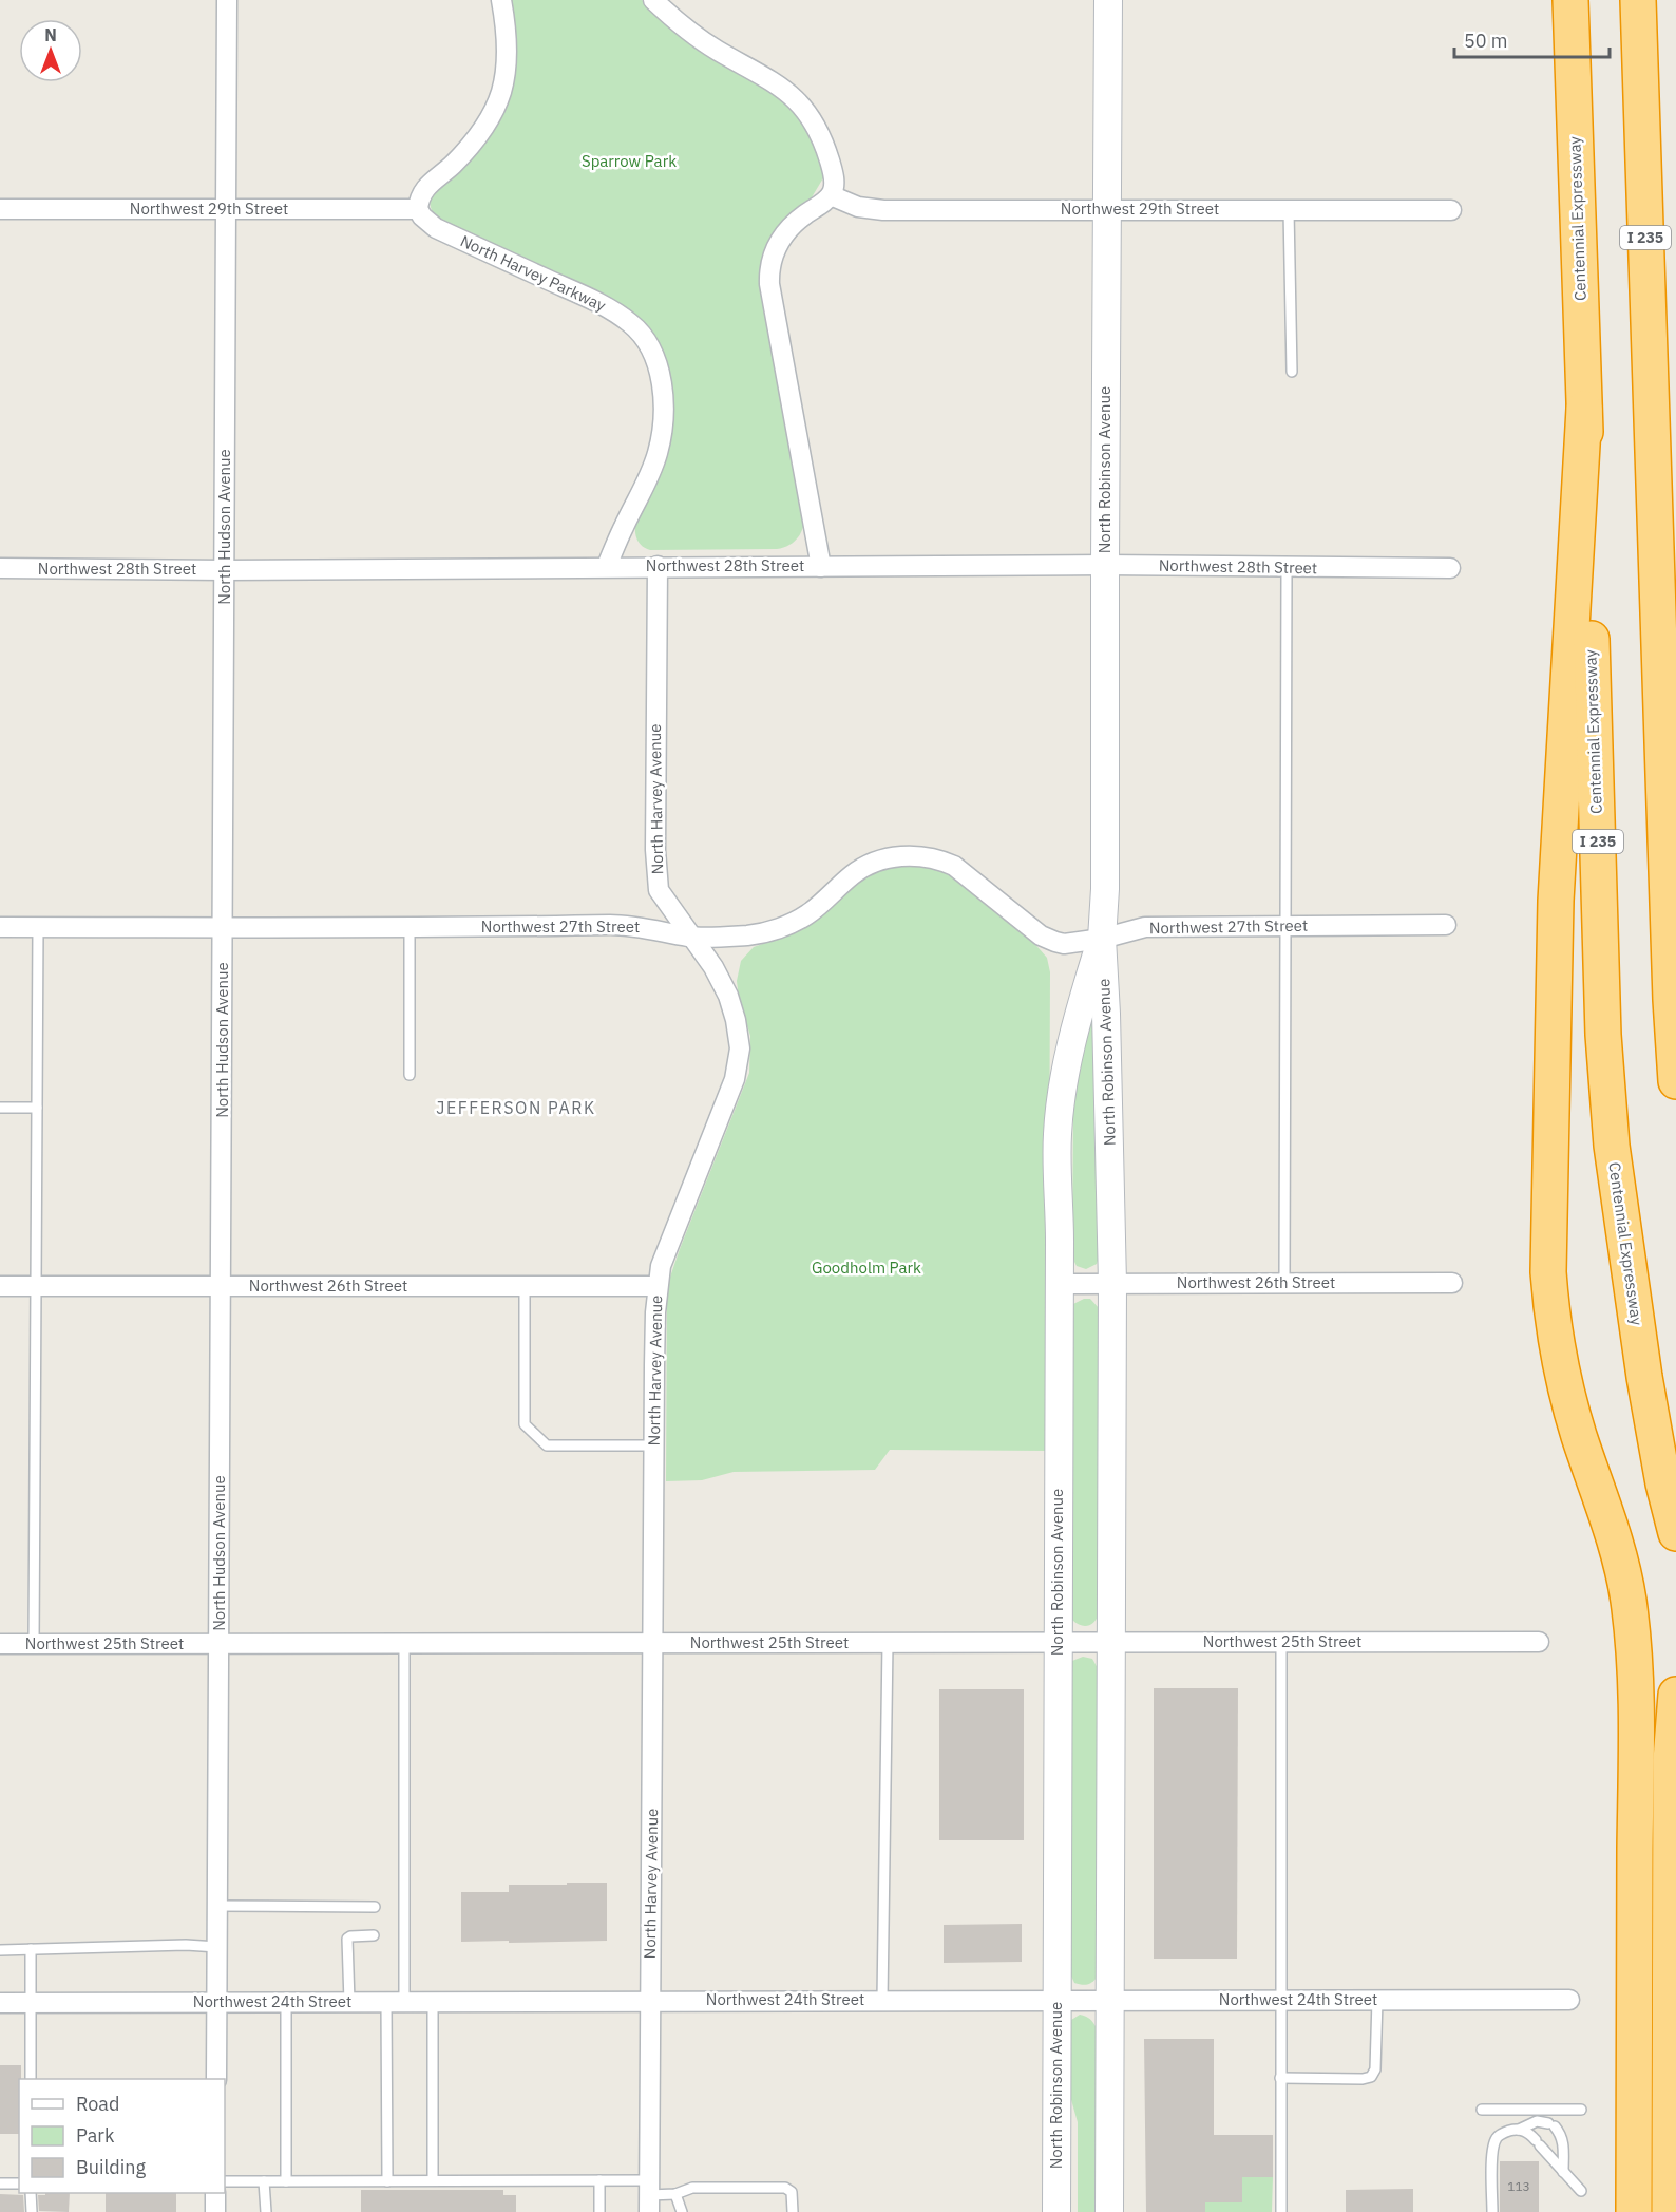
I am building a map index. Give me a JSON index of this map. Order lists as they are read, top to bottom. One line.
{"streets":{"highway":["Centennial Expressway","I 235"],"street":["Northwest 29th Street","North Harvey Parkway","North Robinson Avenue","North Hudson Avenue","Northwest 28th Street","North Harvey Avenue","Northwest 27th Street","Northwest 26th Street","Northwest 25th Street","Northwest 24th Street"]},"crossings":[["Northwest 29th Street","North Harvey Parkway"],["Northwest 29th Street","North Robinson Avenue"],["Northwest 29th Street","North Hudson Avenue"],["North Harvey Parkway","Northwest 28th Street"],["North Robinson Avenue","Northwest 28th Street"],["North Robinson Avenue","Northwest 27th Street"],["North Robinson Avenue","Northwest 26th Street"],["North Robinson Avenue","Northwest 25th Street"],["North Robinson Avenue","Northwest 24th Street"],["North Hudson Avenue","Northwest 28th Street"],["North Hudson Avenue","Northwest 27th Street"],["North Hudson Avenue","Northwest 26th Street"],["North Hudson Avenue","Northwest 25th Street"],["North Hudson Avenue","Northwest 24th Street"],["Northwest 28th Street","North Harvey Avenue"],["North Harvey Avenue","Northwest 27th Street"],["North Harvey Avenue","Northwest 26th Street"],["North Harvey Avenue","Northwest 25th Street"],["North Harvey Avenue","Northwest 24th Street"]],"districts":["JEFFERSON PARK"],"parks":["Sparrow Park","Goodholm Park"],"house_numbers":["113"],"legend":["Road","Park","Building"],"scale_bar":"50 m","north":"top"}
